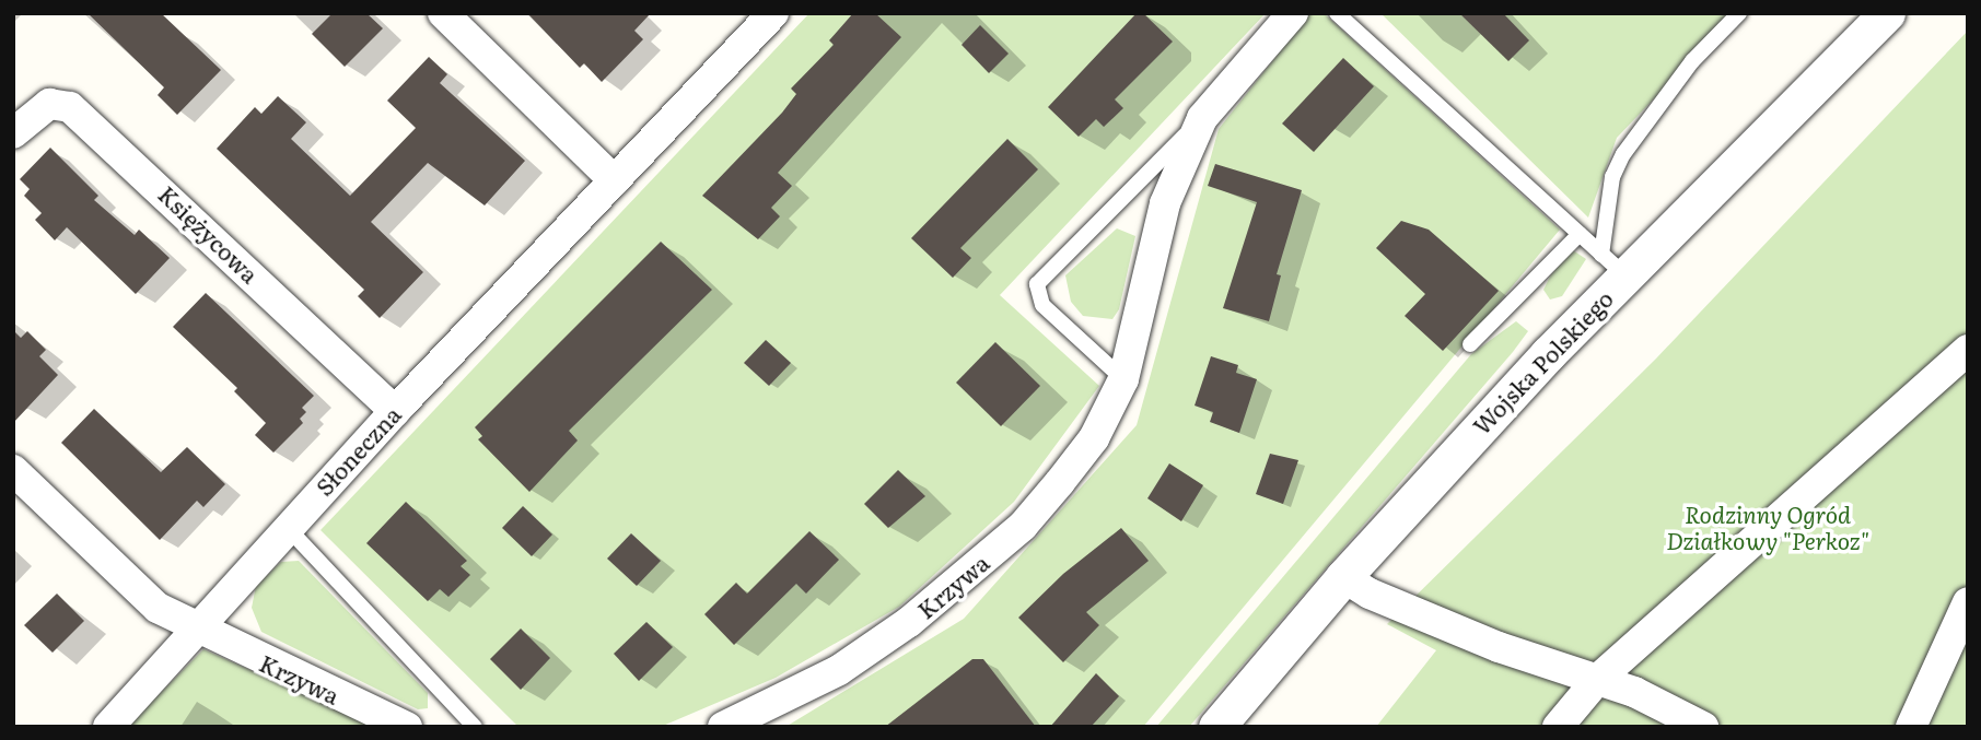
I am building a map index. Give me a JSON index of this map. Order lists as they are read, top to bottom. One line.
{"streets":{"street":["Księżycowa","Wojska Polskiego","Słoneczna","Krzywa"]},"crossings":[["Księżycowa","Słoneczna"],["Słoneczna","Krzywa"]],"parks":["Rodzinny Ogród Działkowy \"Perkoz\""]}
